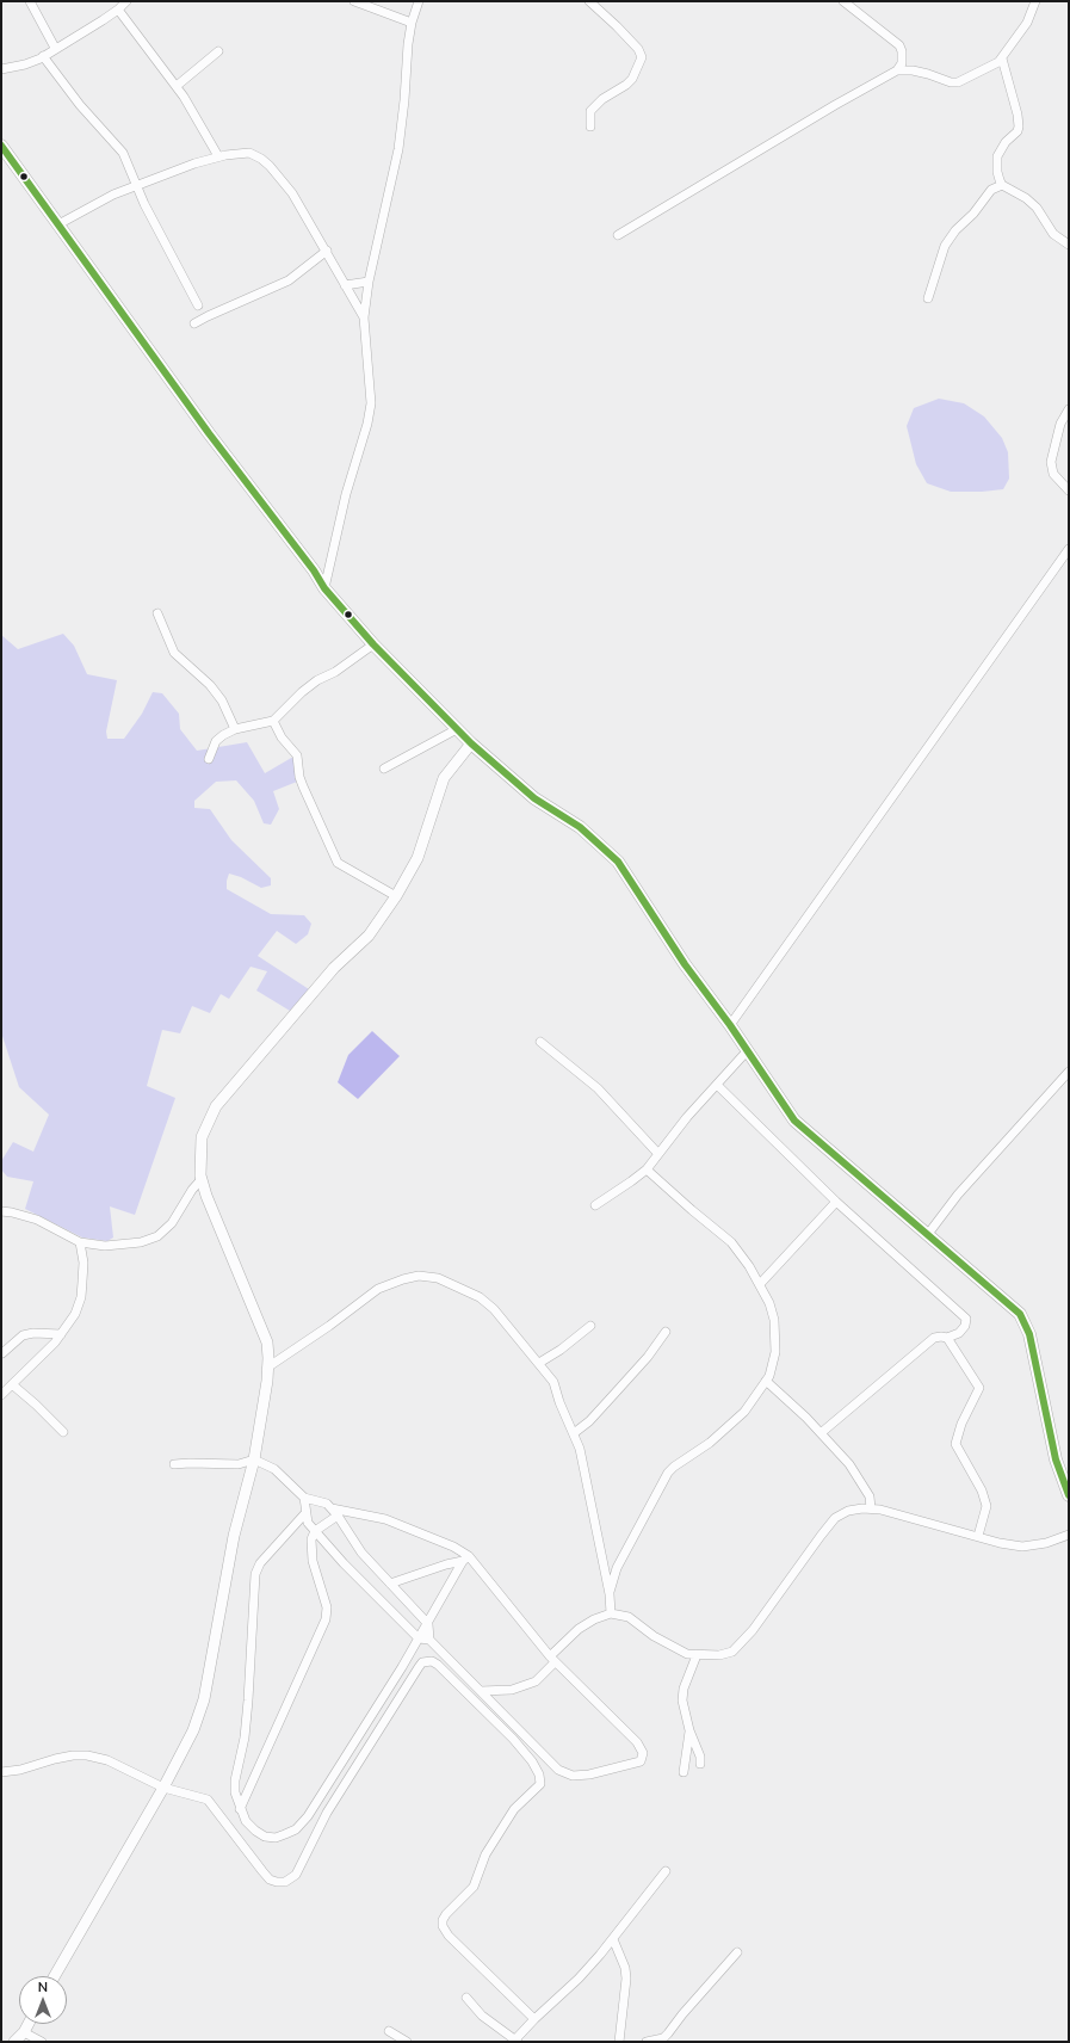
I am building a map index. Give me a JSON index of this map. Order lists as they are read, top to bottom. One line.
{"north":"top"}
